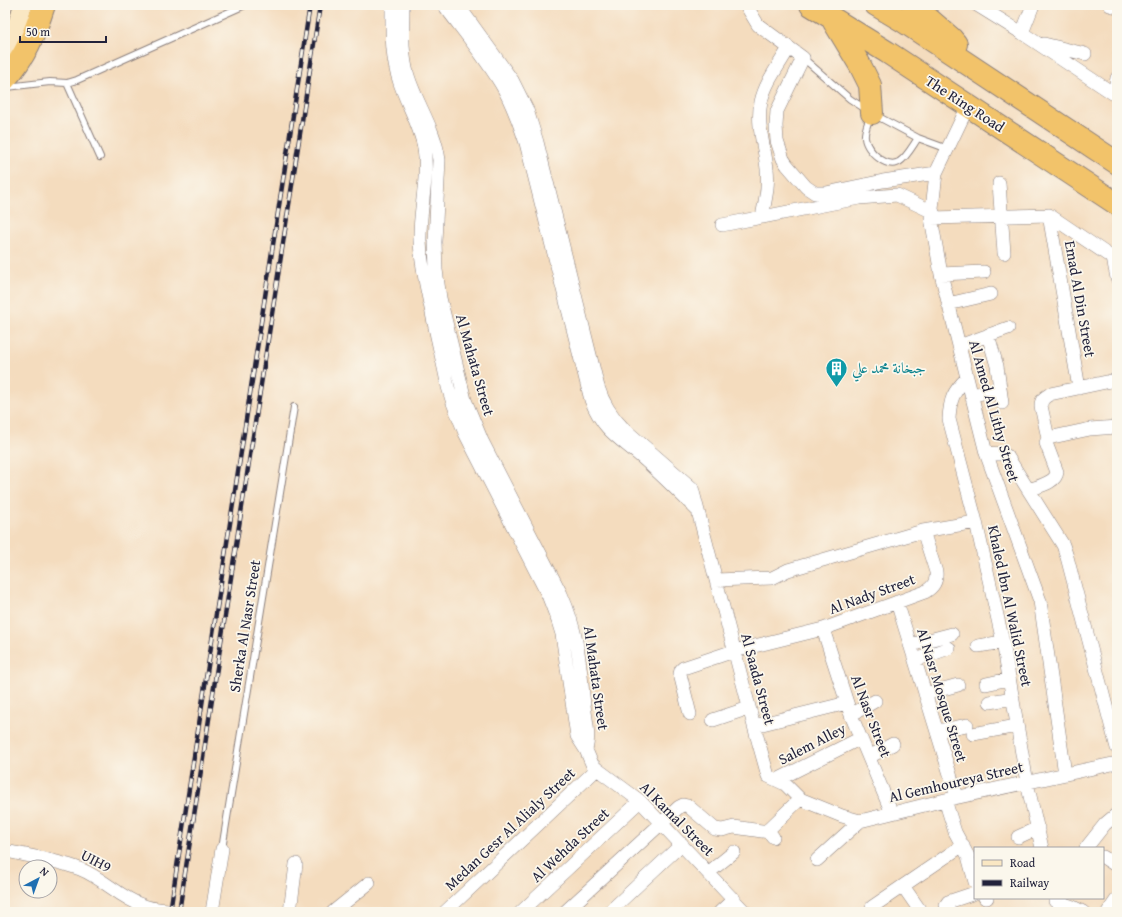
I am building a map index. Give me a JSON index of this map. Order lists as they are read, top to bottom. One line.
{"streets":{"highway":["The Ring Road"],"street":["Emad Al Din Street","Al Mahata Street","Al Amed Al Lithy Street","Al Nady Street","Khaled Ibn Al Walid Street","Al Saada Street","Al Nasr Mosque Street","Al Nasr Street","Salem Alley","Al Gemhoureya Street","Al Kamal Street","Medan Gesr Al Alialy Street","Al Wehda Street","UIH9"],"lane":["Sherka Al Nasr Street"]},"crossings":[["The Ring Road","Al Amed Al Lithy Street"],["Al Mahata Street","Al Kamal Street"],["Al Amed Al Lithy Street","Khaled Ibn Al Walid Street"],["Al Amed Al Lithy Street","Al Gemhoureya Street"],["Al Nady Street","Al Saada Street"],["Al Nady Street","Al Nasr Mosque Street"],["Al Nady Street","Al Nasr Street"],["Khaled Ibn Al Walid Street","Al Gemhoureya Street"],["Al Saada Street","Salem Alley"],["Al Saada Street","Al Gemhoureya Street"],["Al Nasr Mosque Street","Al Gemhoureya Street"],["Al Nasr Street","Salem Alley"],["Al Nasr Street","Al Gemhoureya Street"],["Al Kamal Street","Medan Gesr Al Alialy Street"],["Al Kamal Street","Al Wehda Street"]],"places":{"building":["جبخانة محمد علي"]},"legend":["Road","Railway"],"scale_bar":"50 m","north":"top right"}
